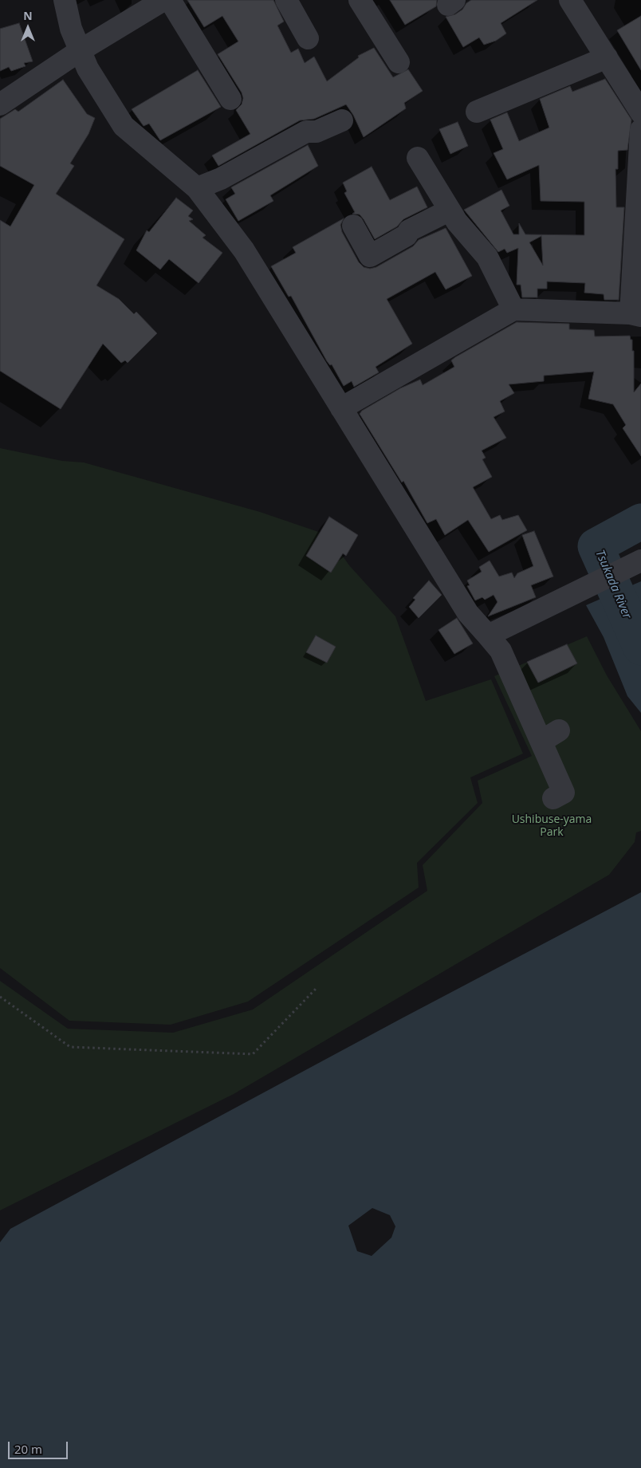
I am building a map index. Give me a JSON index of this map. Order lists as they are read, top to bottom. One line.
{"water":["Tsukada River"],"parks":["Ushibuse-yama Park"],"scale_bar":"20 m","north":"top"}
